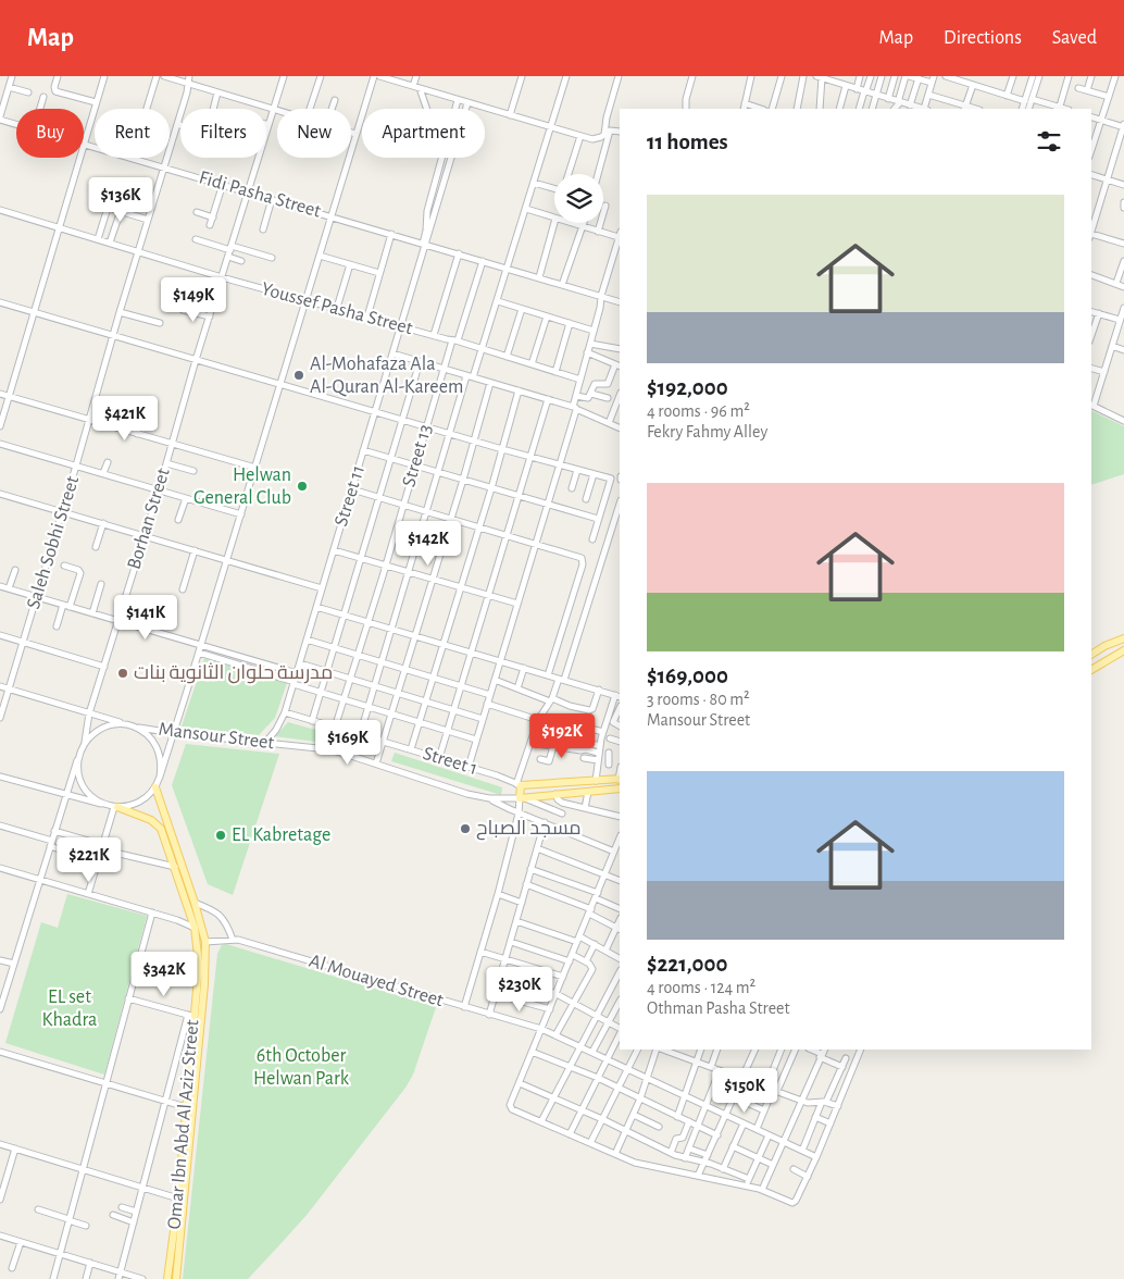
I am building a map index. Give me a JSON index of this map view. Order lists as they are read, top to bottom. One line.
{"streets":{"main road":["Omar Ibn Abd Al Aziz Street"],"street":["Fidi Pasha Street","Youssef Pasha Street","Street 13","Street 11","Borhan Street","Saleh Sobhi Street","Mansour Street","Street 1","Al Mouayed Street"]},"crossings":[["Fidi Pasha Street","Street 13"],["Fidi Pasha Street","Street 11"],["Fidi Pasha Street","Borhan Street"],["Fidi Pasha Street","Saleh Sobhi Street"],["Youssef Pasha Street","Street 13"],["Youssef Pasha Street","Street 11"],["Youssef Pasha Street","Borhan Street"],["Youssef Pasha Street","Saleh Sobhi Street"],["Street 13","Street 1"],["Street 11","Mansour Street"],["Street 11","Street 1"],["Borhan Street","Mansour Street"],["Borhan Street","Omar Ibn Abd Al Aziz Street"],["Saleh Sobhi Street","Mansour Street"],["Mansour Street","Omar Ibn Abd Al Aziz Street"],["Al Mouayed Street","Omar Ibn Abd Al Aziz Street"]],"parks":["EL set Khadra","6th October Helwan Park"],"places":["Al-Mohafaza Ala Al-Quran Al-Kareem","Helwan General Club","مدرسة حلوان الثانوية بنات","مسجد الصباح","EL Kabretage"],"page":{"header":"Map","nav":["Map","Directions","Saved"],"chip":["Buy","Rent","Filters","New","Apartment"],"heading":"11 homes","list":[{"name":"$192,000","note":"4 rooms · 96 m² · Fekry Fahmy Alley"},{"name":"$169,000","note":"3 rooms · 80 m² · Mansour Street"},{"name":"$221,000","note":"4 rooms · 124 m² · Othman Pasha Street"}],"price":["$136K","$149K","$421K","$142K","$141K","$192K","$169K","$221K","$342K","$230K","$150K"]}}
